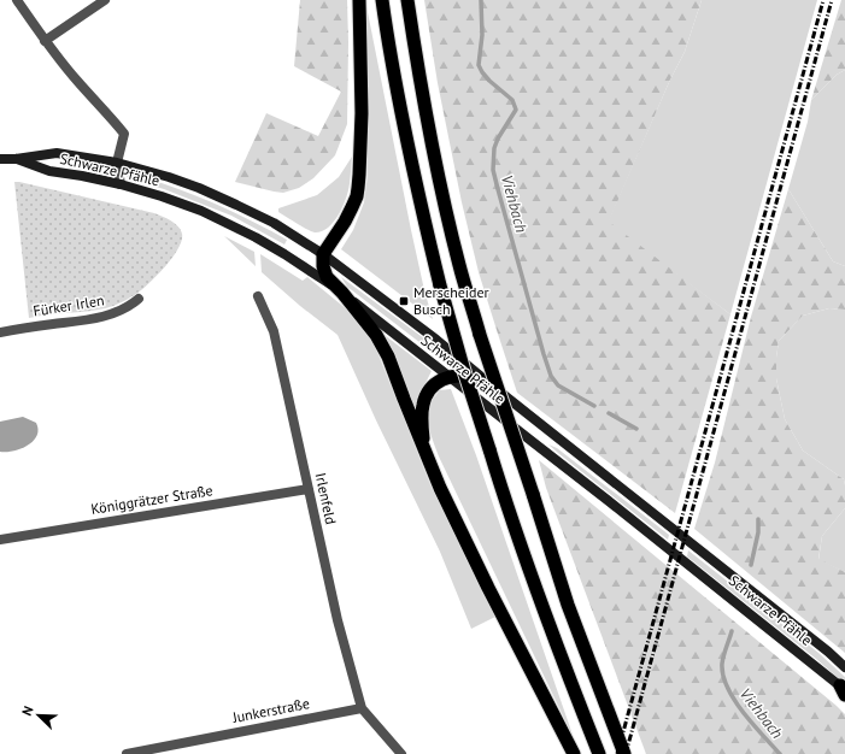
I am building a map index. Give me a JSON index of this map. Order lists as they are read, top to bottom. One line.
{"streets":{"main road":["Schwarze Pfähle"],"street":["Fürker Irlen","Irlenfeld","Königgrätzer Straße","Junkerstraße"]},"crossings":[["Irlenfeld","Königgrätzer Straße"],["Irlenfeld","Junkerstraße"]],"water":["Viehbach"],"places":{"transit":["Merscheider Busch"]},"north":"top left"}
